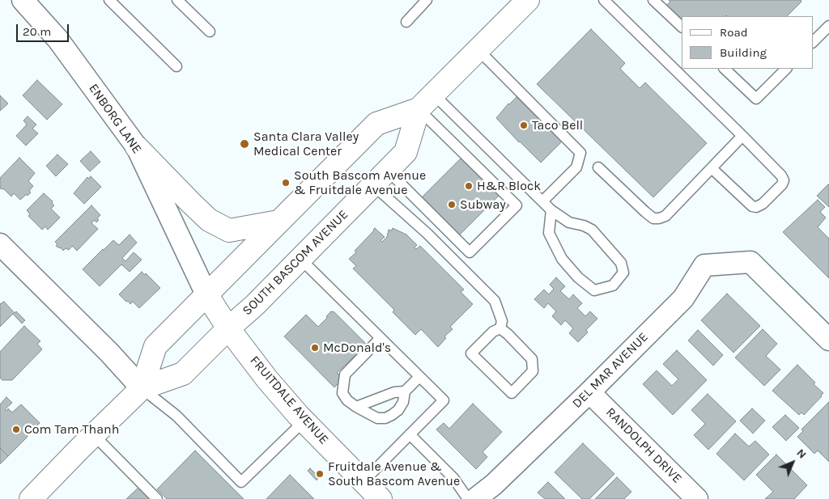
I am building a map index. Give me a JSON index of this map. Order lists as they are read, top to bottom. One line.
{"streets":{"main road":["SOUTH BASCOM AVENUE","FRUITDALE AVENUE"],"street":["ENBORG LANE","DEL MAR AVENUE","RANDOLPH DRIVE"]},"crossings":[["ENBORG LANE","SOUTH BASCOM AVENUE"],["ENBORG LANE","FRUITDALE AVENUE"],["SOUTH BASCOM AVENUE","FRUITDALE AVENUE"],["DEL MAR AVENUE","RANDOLPH DRIVE"]],"places":["Taco Bell","Santa Clara Valley Medical Center","South Bascom Avenue & Fruitdale Avenue","H&R Block","Subway","McDonald's","Com Tam Thanh","Fruitdale Avenue & South Bascom Avenue"],"legend":["Road","Building"],"scale_bar":"20 m","north":"top right"}
